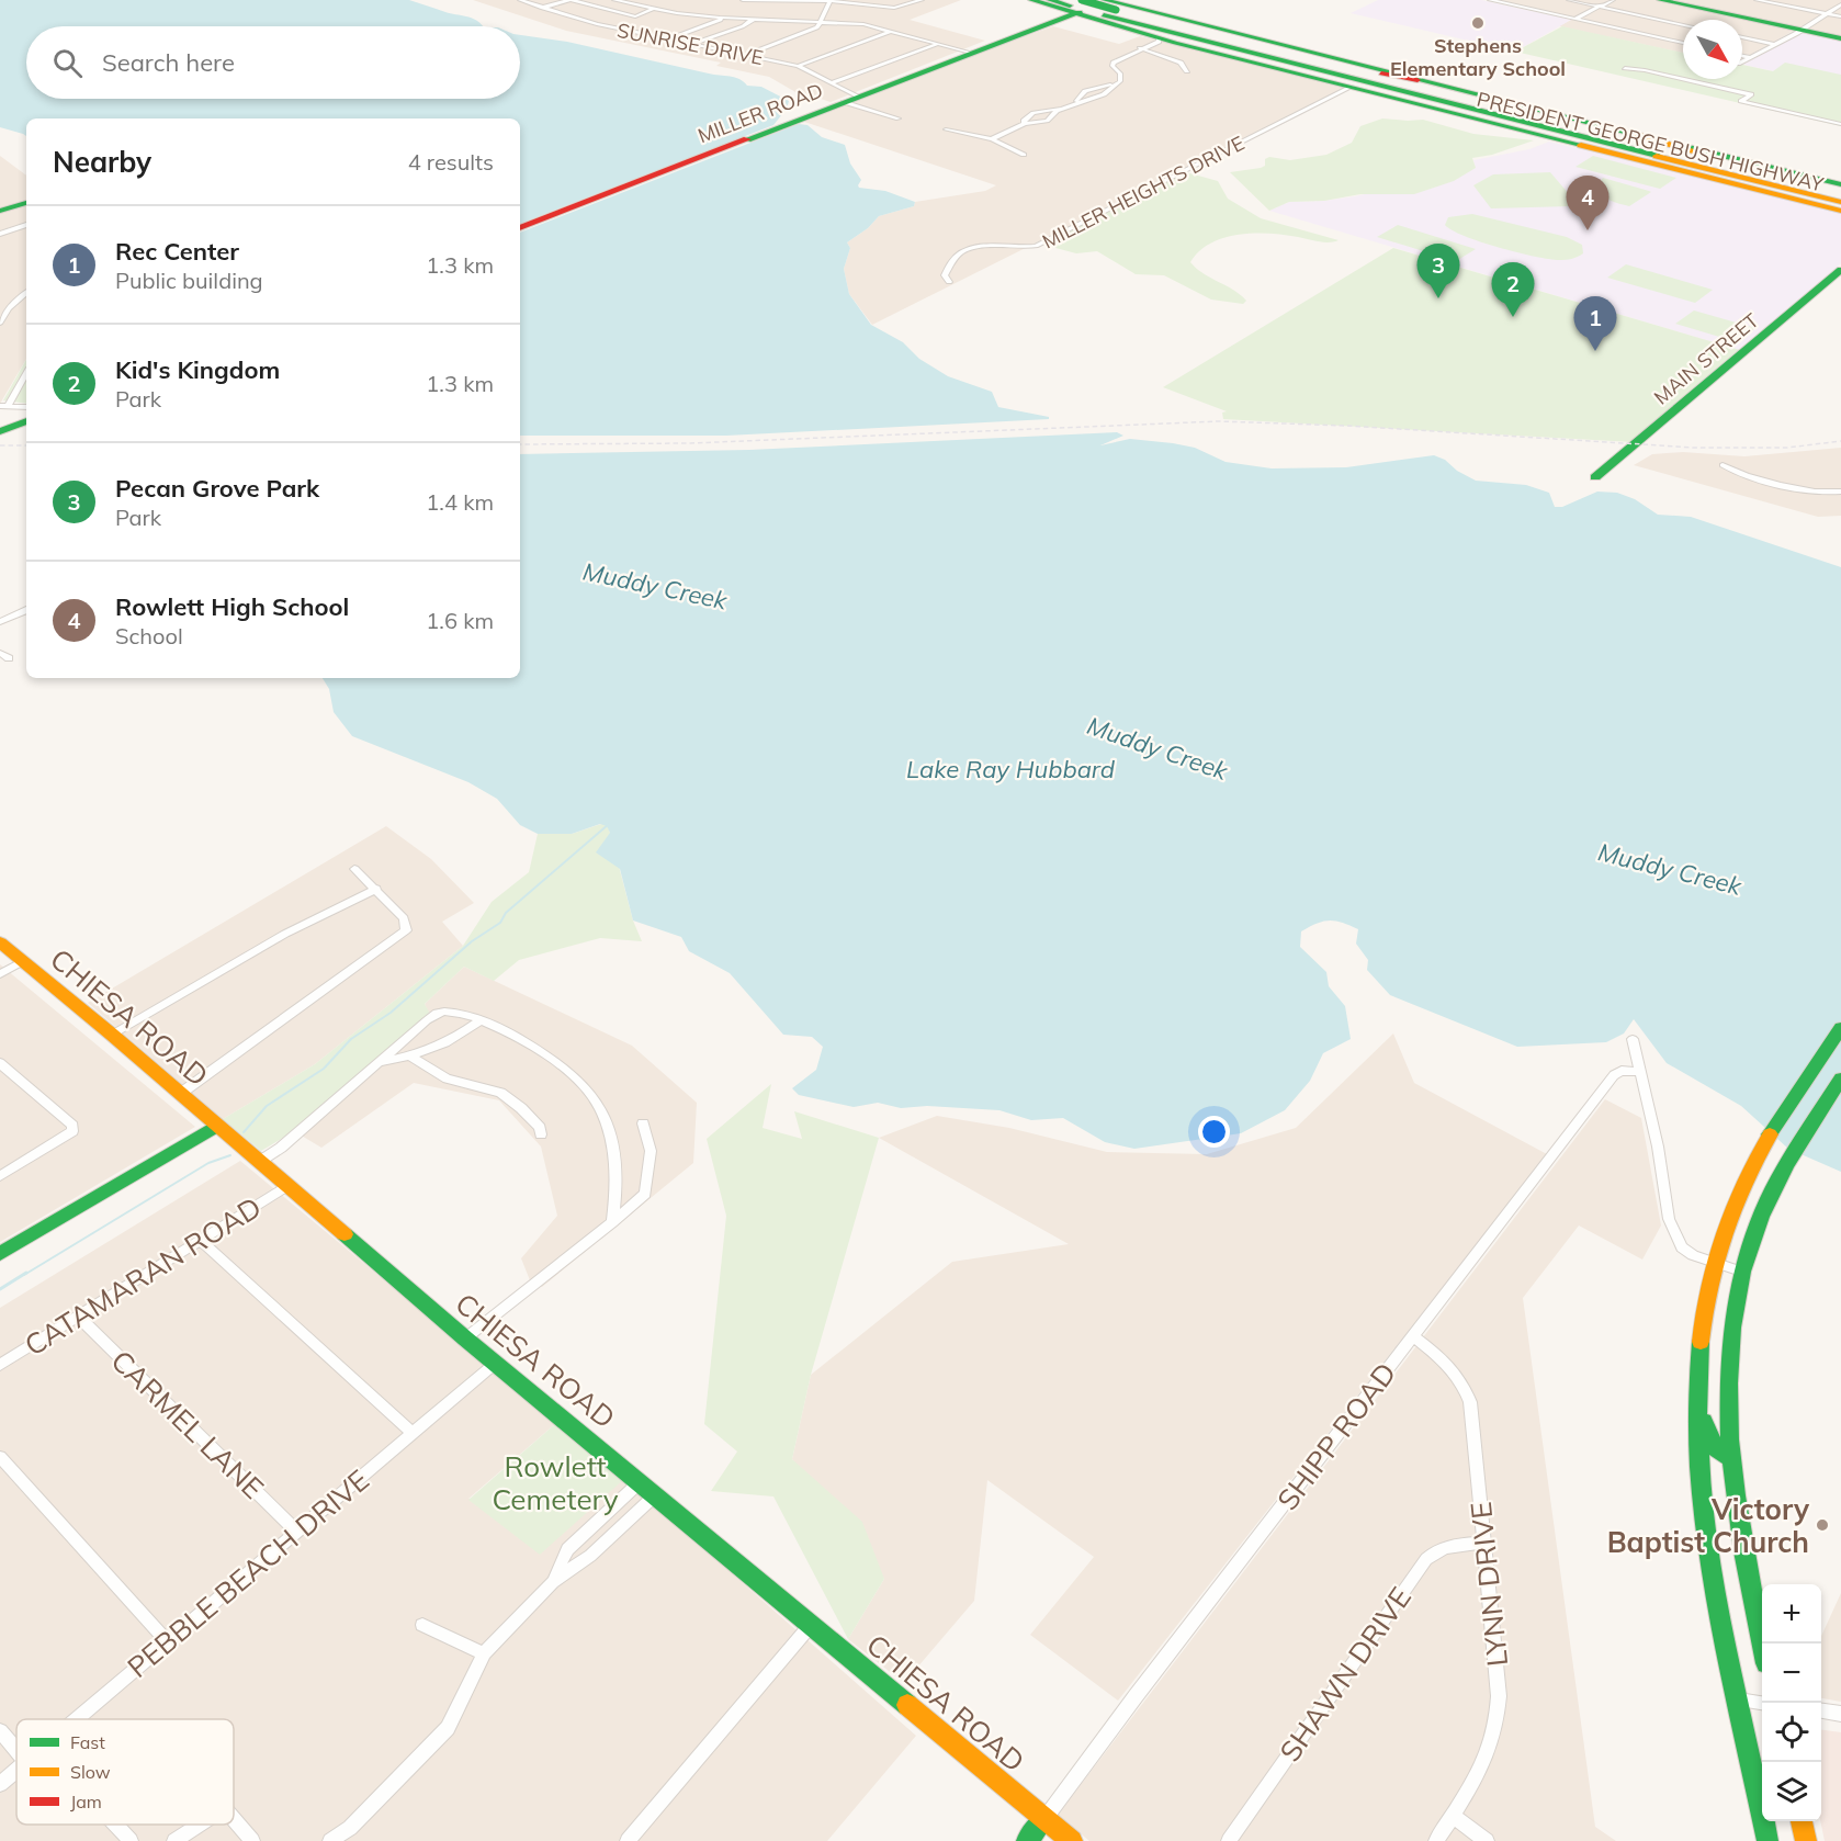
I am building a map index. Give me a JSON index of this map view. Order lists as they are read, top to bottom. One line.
{"streets":{"main road":["MILLER ROAD","PRESIDENT GEORGE BUSH HIGHWAY","MAIN STREET","CHIESA ROAD"],"street":["SUNRISE DRIVE","MILLER HEIGHTS DRIVE","CATAMARAN ROAD","CARMEL LANE","SHIPP ROAD","PEBBLE BEACH DRIVE","LYNN DRIVE","SHAWN DRIVE"]},"crossings":[["SUNRISE DRIVE","MILLER ROAD"],["MILLER ROAD","PRESIDENT GEORGE BUSH HIGHWAY"],["PRESIDENT GEORGE BUSH HIGHWAY","MILLER HEIGHTS DRIVE"],["CHIESA ROAD","CATAMARAN ROAD"],["CHIESA ROAD","SHIPP ROAD"],["CHIESA ROAD","PEBBLE BEACH DRIVE"],["CATAMARAN ROAD","CARMEL LANE"],["CARMEL LANE","PEBBLE BEACH DRIVE"],["SHIPP ROAD","LYNN DRIVE"],["LYNN DRIVE","SHAWN DRIVE"]],"water":["Muddy Creek","Lake Ray Hubbard"],"parks":["Rowlett Cemetery"],"places":["Stephens Elementary School","Victory Baptist Church"],"legend":["Fast","Slow","Jam"],"north":"bottom right","page":{"search":"Search here","heading":["Nearby","4 results"],"pins":["4","3","2","1"],"list":[{"mark":"1","name":"Rec Center","note":"Public building","value":"1.3 km"},{"mark":"2","name":"Kid's Kingdom","note":"Park","value":"1.3 km"},{"mark":"3","name":"Pecan Grove Park","note":"Park","value":"1.4 km"},{"mark":"4","name":"Rowlett High School","note":"School","value":"1.6 km"}],"map_buttons":["+","−"]}}
